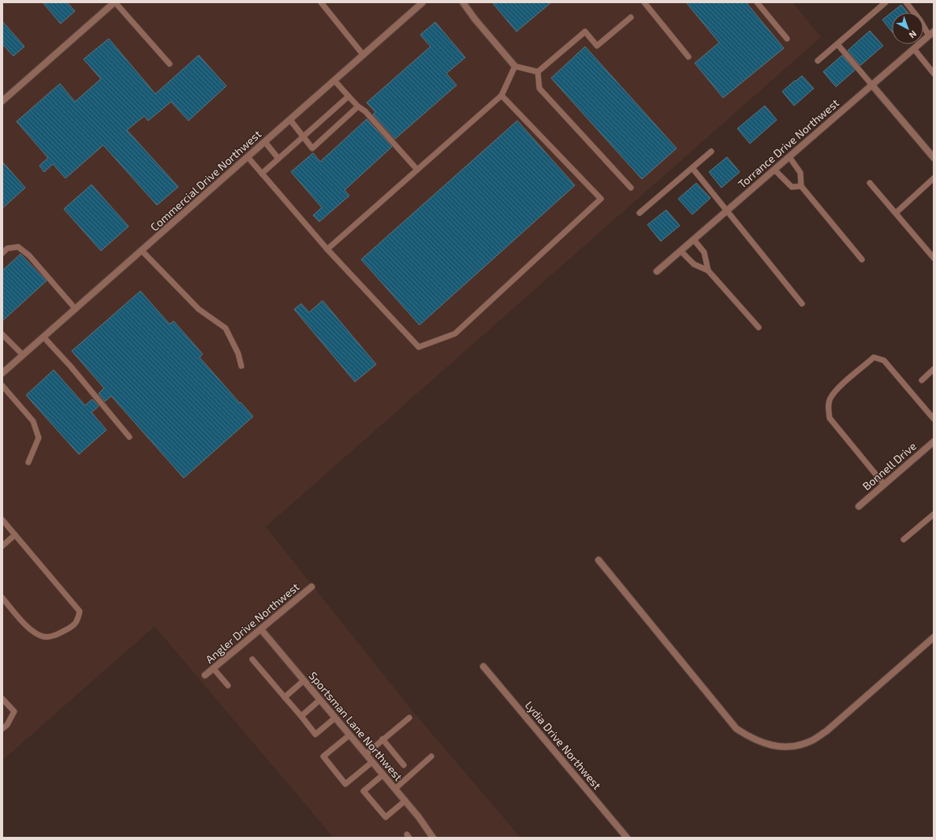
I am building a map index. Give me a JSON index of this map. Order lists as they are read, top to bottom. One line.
{"streets":{"street":["Torrance Drive Northwest","Commercial Drive Northwest","Bonnell Drive","Angler Drive Northwest","Sportsman Lane Northwest","Lydia Drive Northwest"]},"crossings":[["Angler Drive Northwest","Sportsman Lane Northwest"]],"north":"bottom right"}
